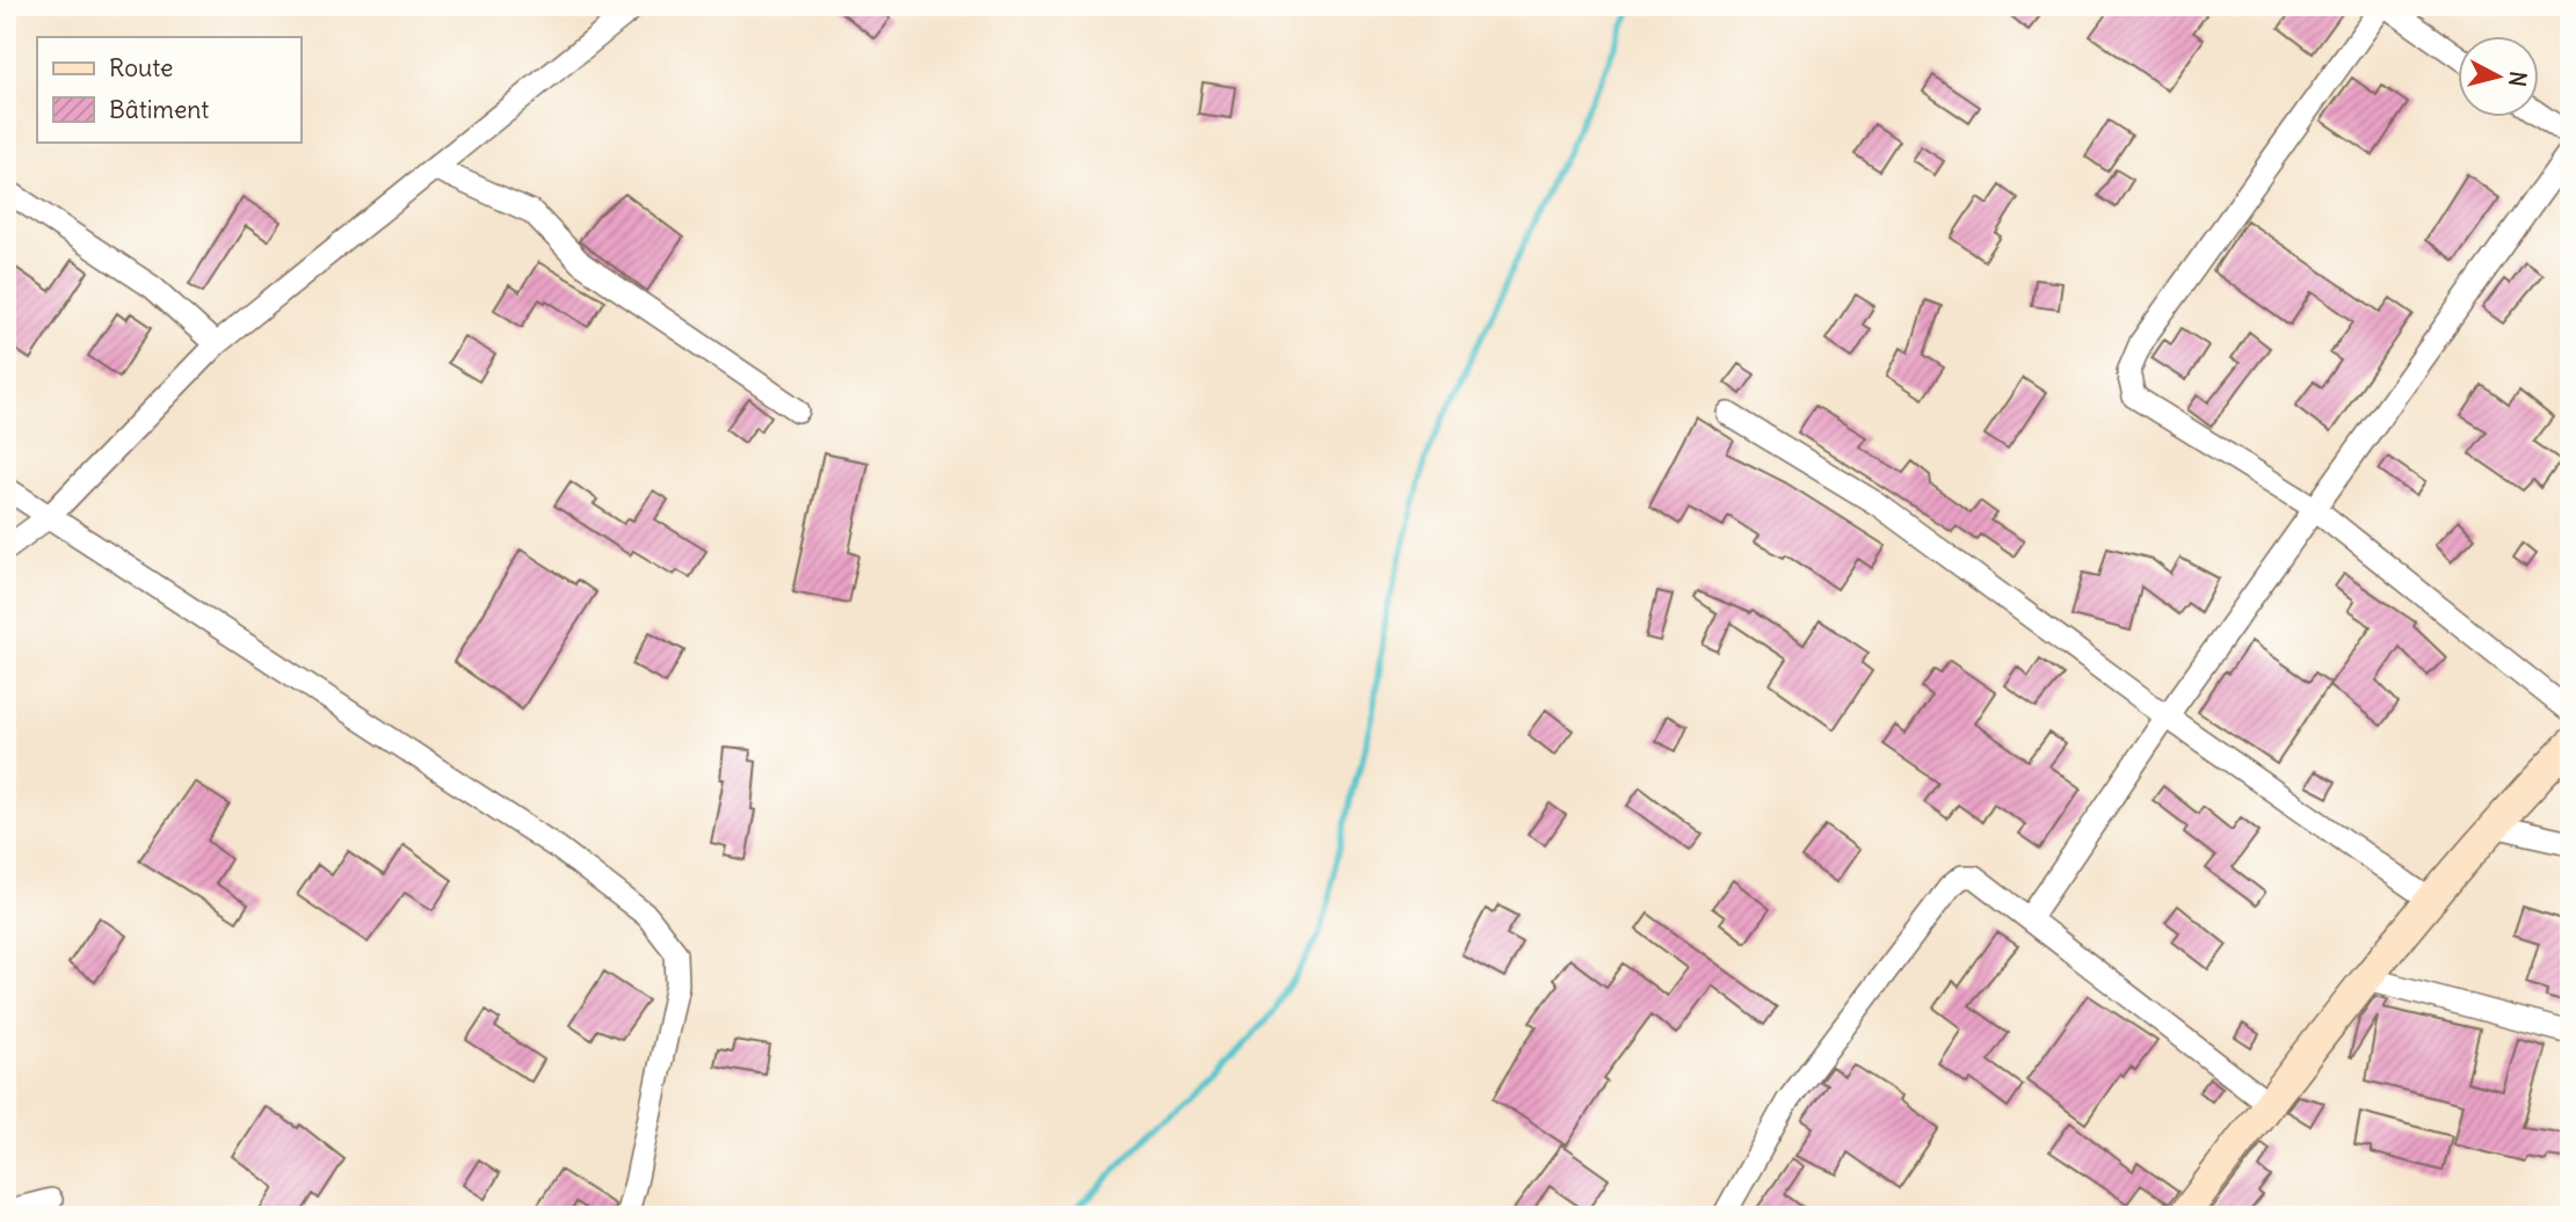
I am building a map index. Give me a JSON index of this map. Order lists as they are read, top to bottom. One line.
{"legend":["Route","Bâtiment"],"north":"right"}
